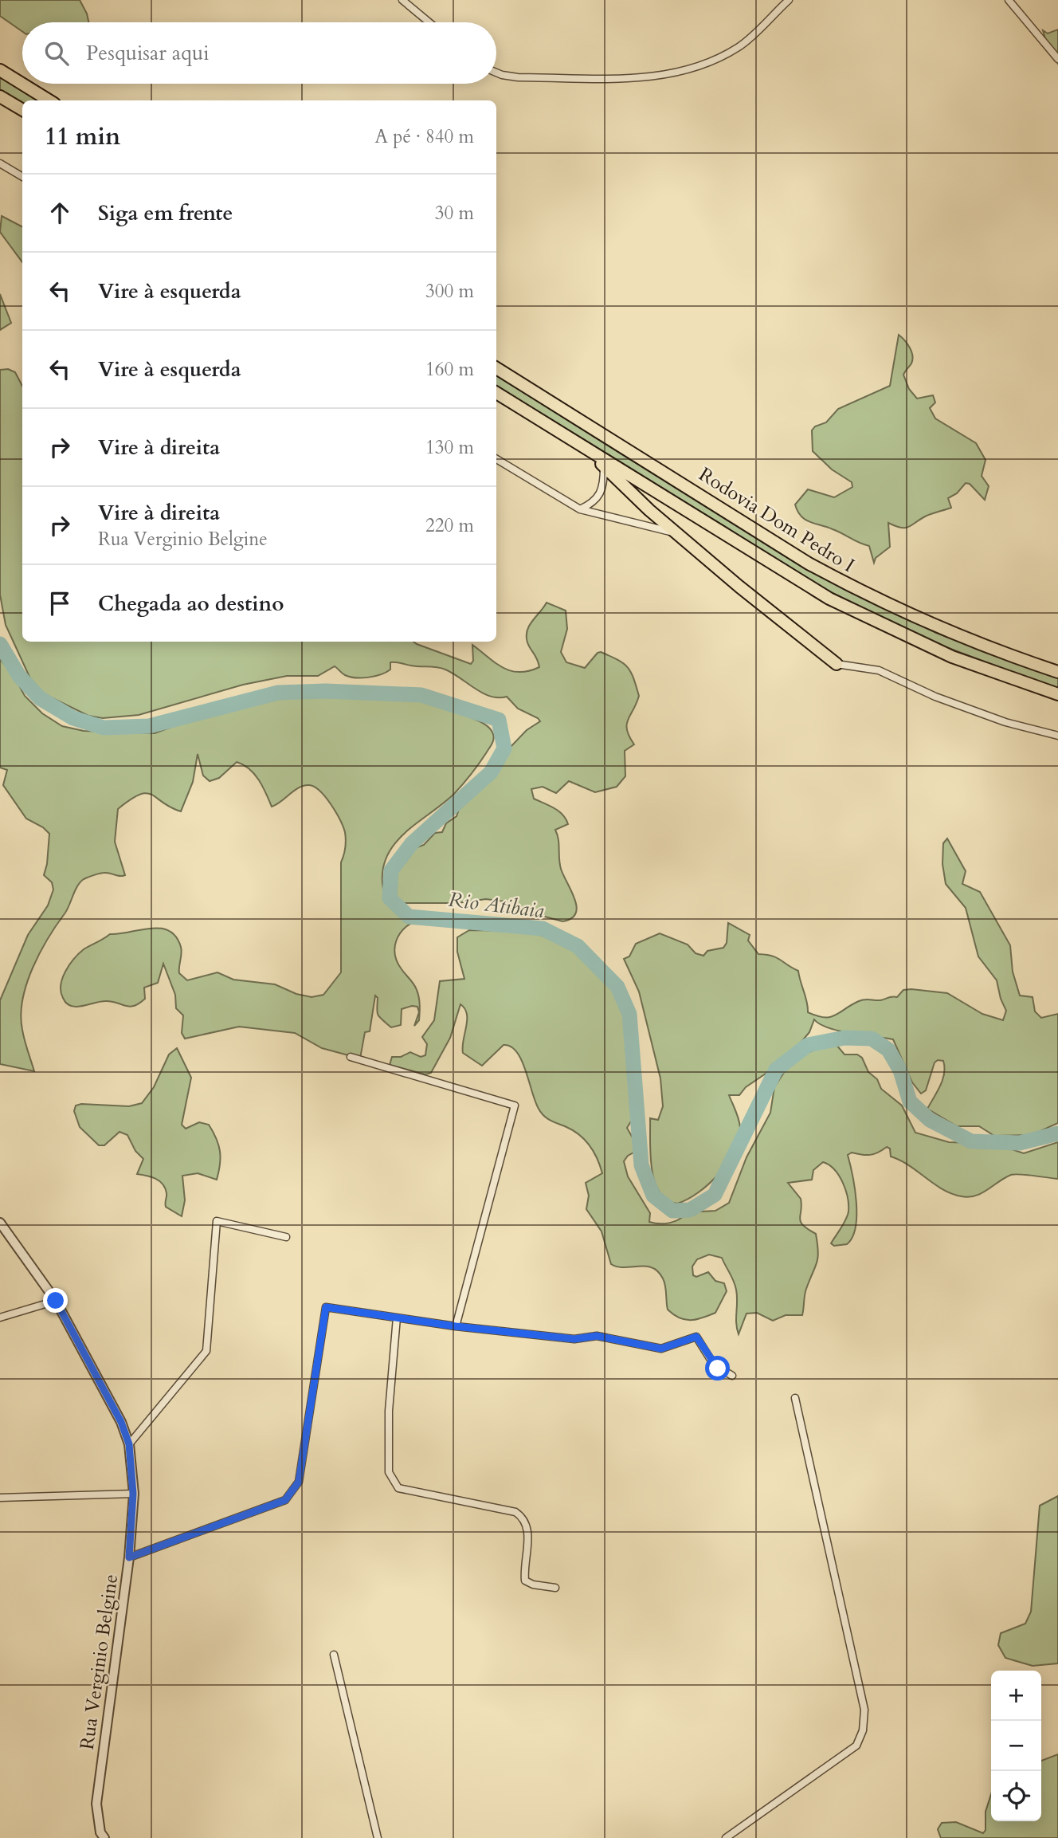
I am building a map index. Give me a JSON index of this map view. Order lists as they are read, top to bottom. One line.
{"streets":{"highway":["Rodovia Dom Pedro I"],"street":["Rua Verginio Belgine"]},"water":["Rio Atibaia"],"page":{"search":"Pesquisar aqui","heading":["11 min","A pé · 840 m"],"list":[["Siga em frente","30 m"],["Vire à esquerda","300 m"],["Vire à esquerda","160 m"],["Vire à direita","130 m"],["Vire à direita","Rua Verginio Belgine","220 m"],"Chegada ao destino"],"map_buttons":["+","−"]}}
